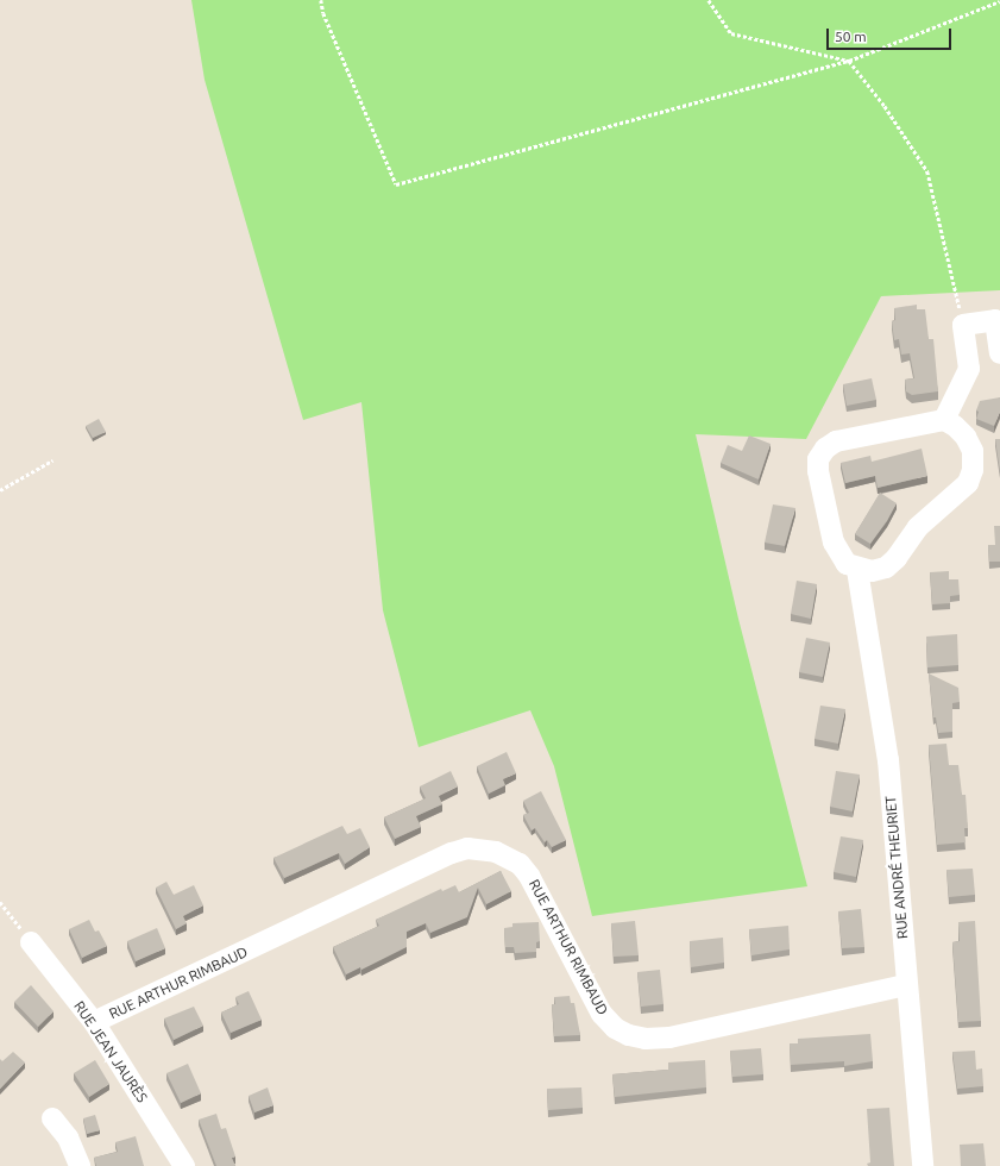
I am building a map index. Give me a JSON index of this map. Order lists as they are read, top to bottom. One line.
{"streets":{"street":["RUE ANDRÉ THEURIET","RUE ARTHUR RIMBAUD","RUE JEAN JAURÈS"]},"crossings":[["RUE ANDRÉ THEURIET","RUE ARTHUR RIMBAUD"],["RUE ARTHUR RIMBAUD","RUE JEAN JAURÈS"]],"scale_bar":"50 m"}
